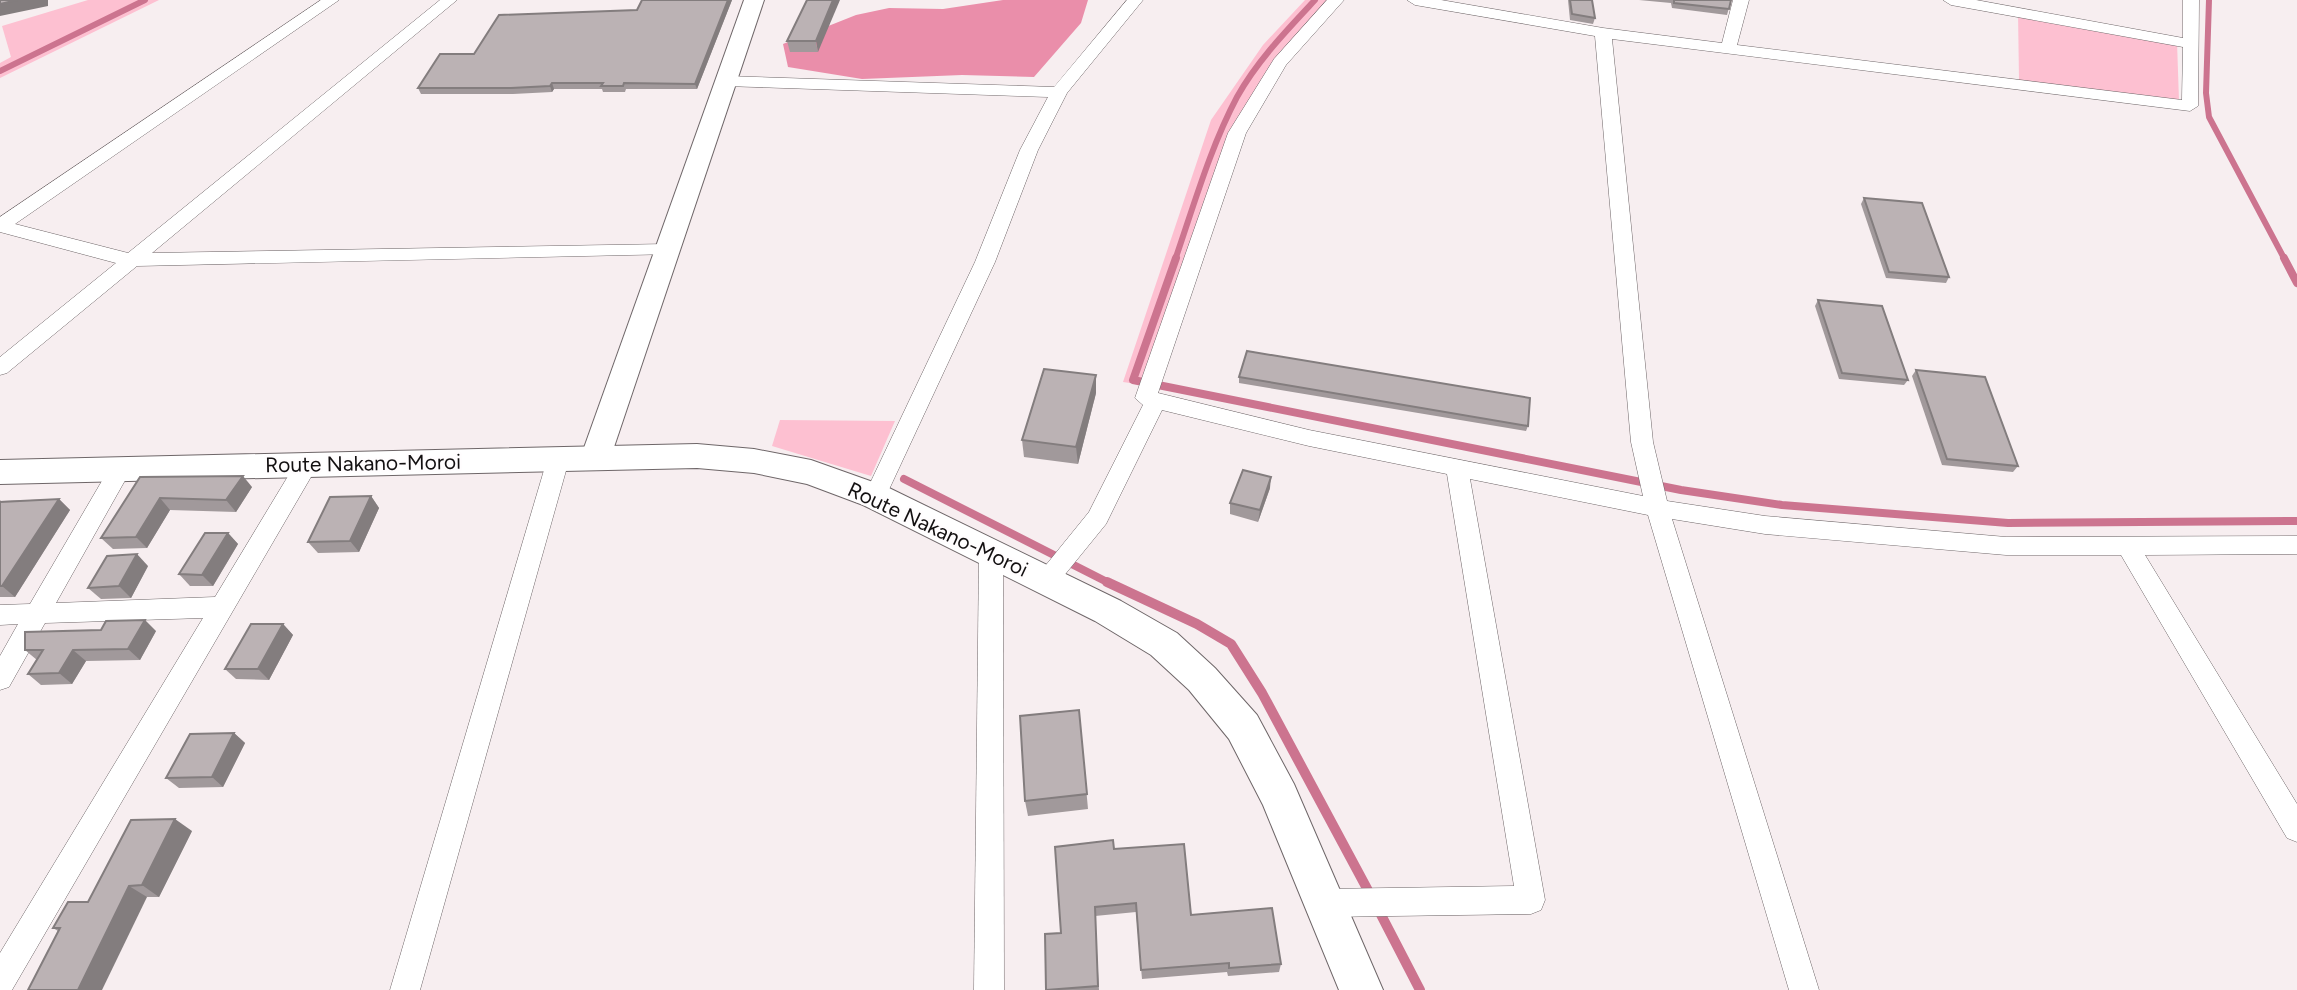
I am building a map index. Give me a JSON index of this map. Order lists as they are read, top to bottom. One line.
{"streets":{"main road":["Route Nakano-Moroi"]}}
